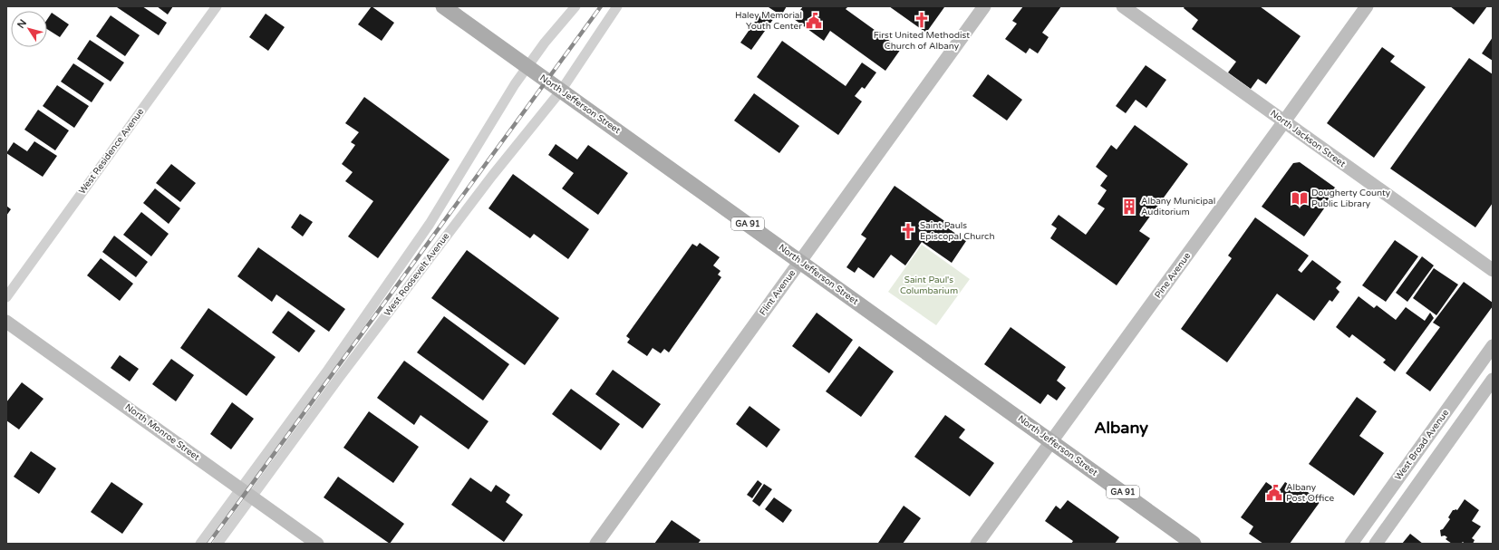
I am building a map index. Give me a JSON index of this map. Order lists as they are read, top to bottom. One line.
{"streets":{"main road":["North Jefferson Street","North Jackson Street","GA 91","Pine Avenue","Flint Avenue","North Monroe Street","West Broad Avenue"],"street":["West Residence Avenue","West Roosevelt Avenue"]},"crossings":[["North Jefferson Street","West Roosevelt Avenue"],["North Jefferson Street","Pine Avenue"],["North Jefferson Street","Flint Avenue"],["North Jackson Street","Pine Avenue"],["West Roosevelt Avenue","North Monroe Street"]],"districts":["Albany"],"parks":["Saint Paul's Columbarium"],"places":{"church":["First United Methodist Church of Albany","Saint Pauls Episcopal Church"],"public building":["Haley Memorial Youth Center","Albany Post Office"],"library":["Dougherty County Public Library"],"building":["Albany Municipal Auditorium"]},"north":"top left"}
